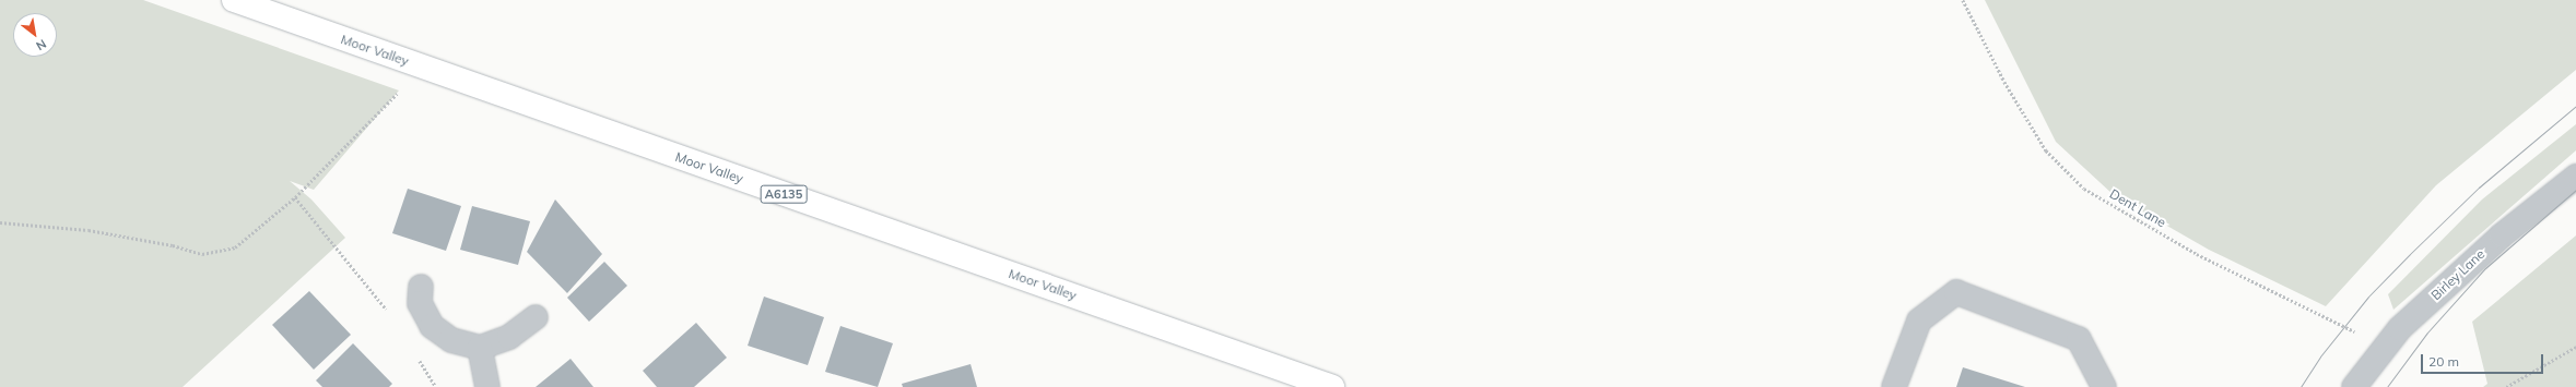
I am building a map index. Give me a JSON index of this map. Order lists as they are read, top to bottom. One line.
{"streets":{"main road":["Moor Valley","A6135"],"street":["Birley Lane"],"path":["Dent Lane"]},"crossings":[["Dent Lane","Birley Lane"]],"scale_bar":"20 m","north":"bottom right"}
